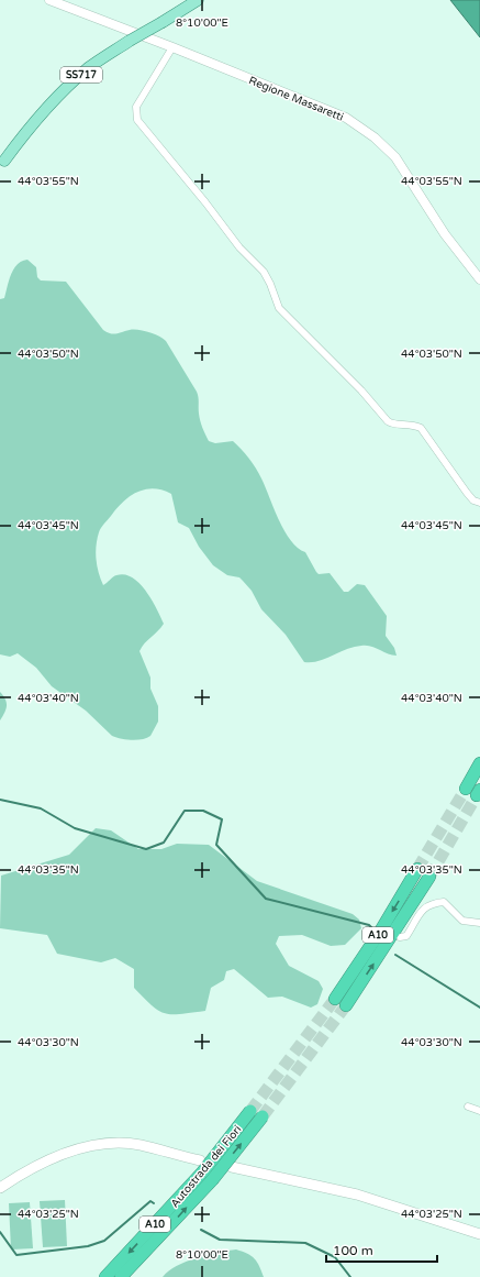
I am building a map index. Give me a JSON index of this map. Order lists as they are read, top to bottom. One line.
{"streets":{"highway":["A10","Autostrada dei Fiori"],"main road":["SS717"],"street":["Regione Massaretti"]},"scale_bar":"100 m","coordinates":["8°10'00\"E","44°03'55\"N","44°03'50\"N","44°03'45\"N","44°03'40\"N","44°03'35\"N","44°03'30\"N","44°03'25\"N"]}
